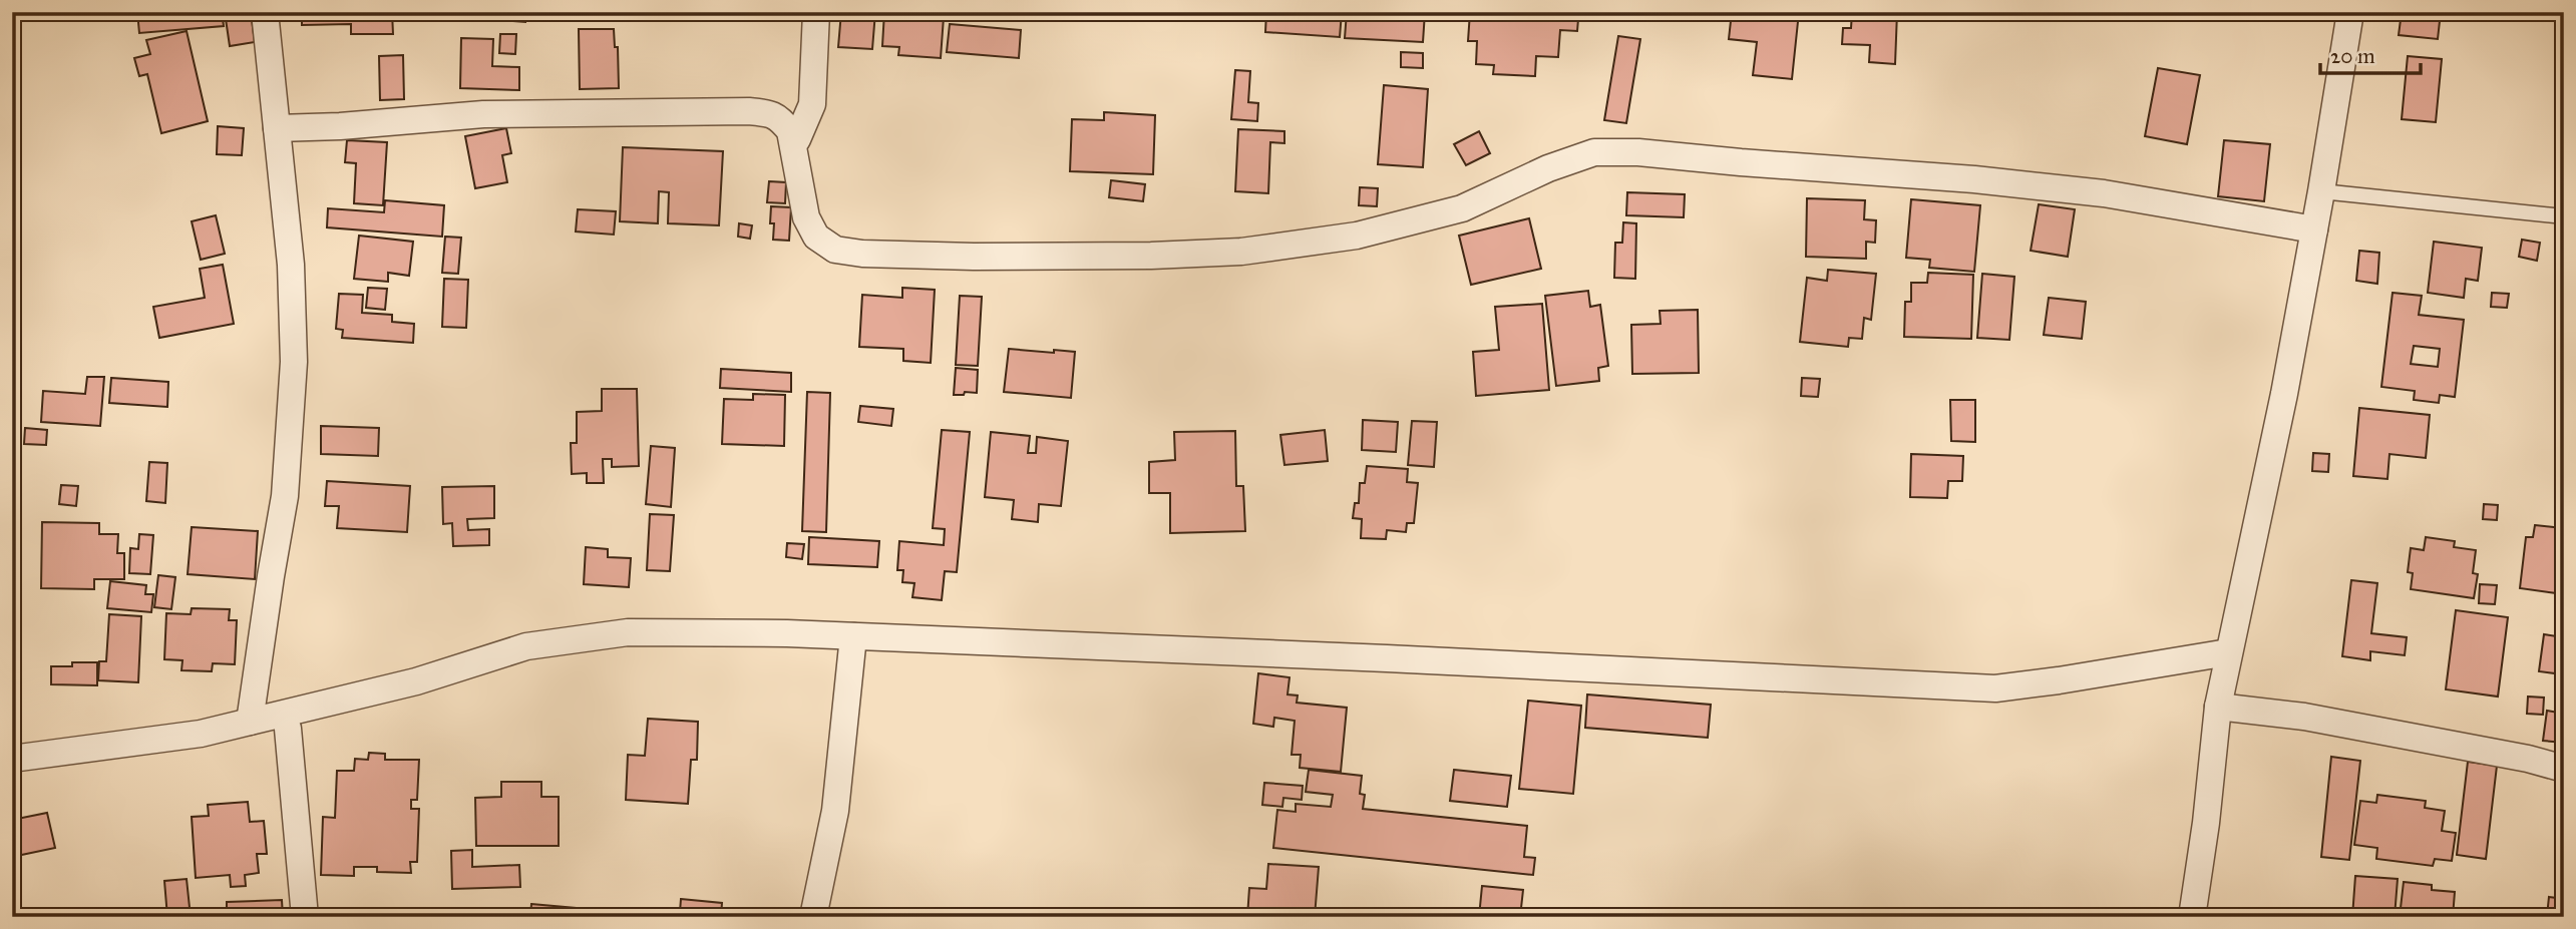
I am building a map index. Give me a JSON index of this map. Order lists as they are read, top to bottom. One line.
{"scale_bar":"20 m"}
